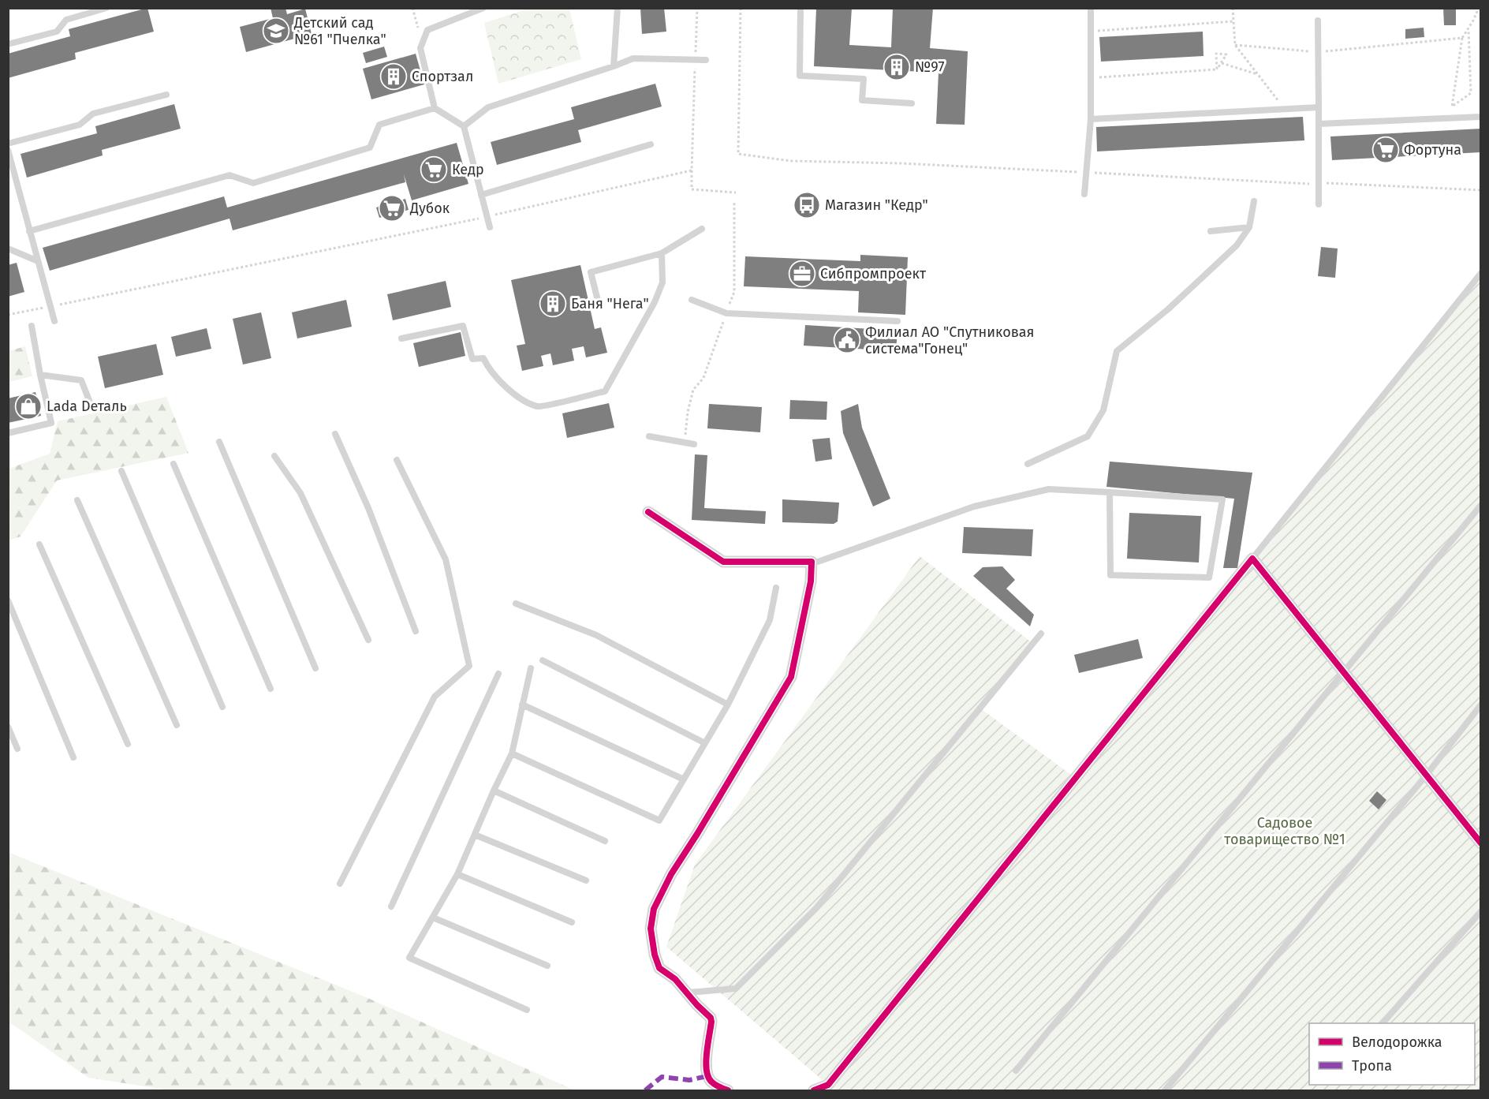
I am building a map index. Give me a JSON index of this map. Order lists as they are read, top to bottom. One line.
{"parks":["Садовое товарищество №1"],"places":{"school or university":["Детский сад №61 \"Пчелка\""],"building":["№97","Спортзал","Баня \"Нега\""],"supermarket":["Фортуна","Кедр","Дубок"],"bus stop":["Магазин \"Кедр\""],"office":["Сибпромпроект"],"public building":["Филиал АО \"Спутниковая система\"Гонец\""],"shop":["Lada Dеталь"]},"legend":["Велодорожка","Тропа"]}
